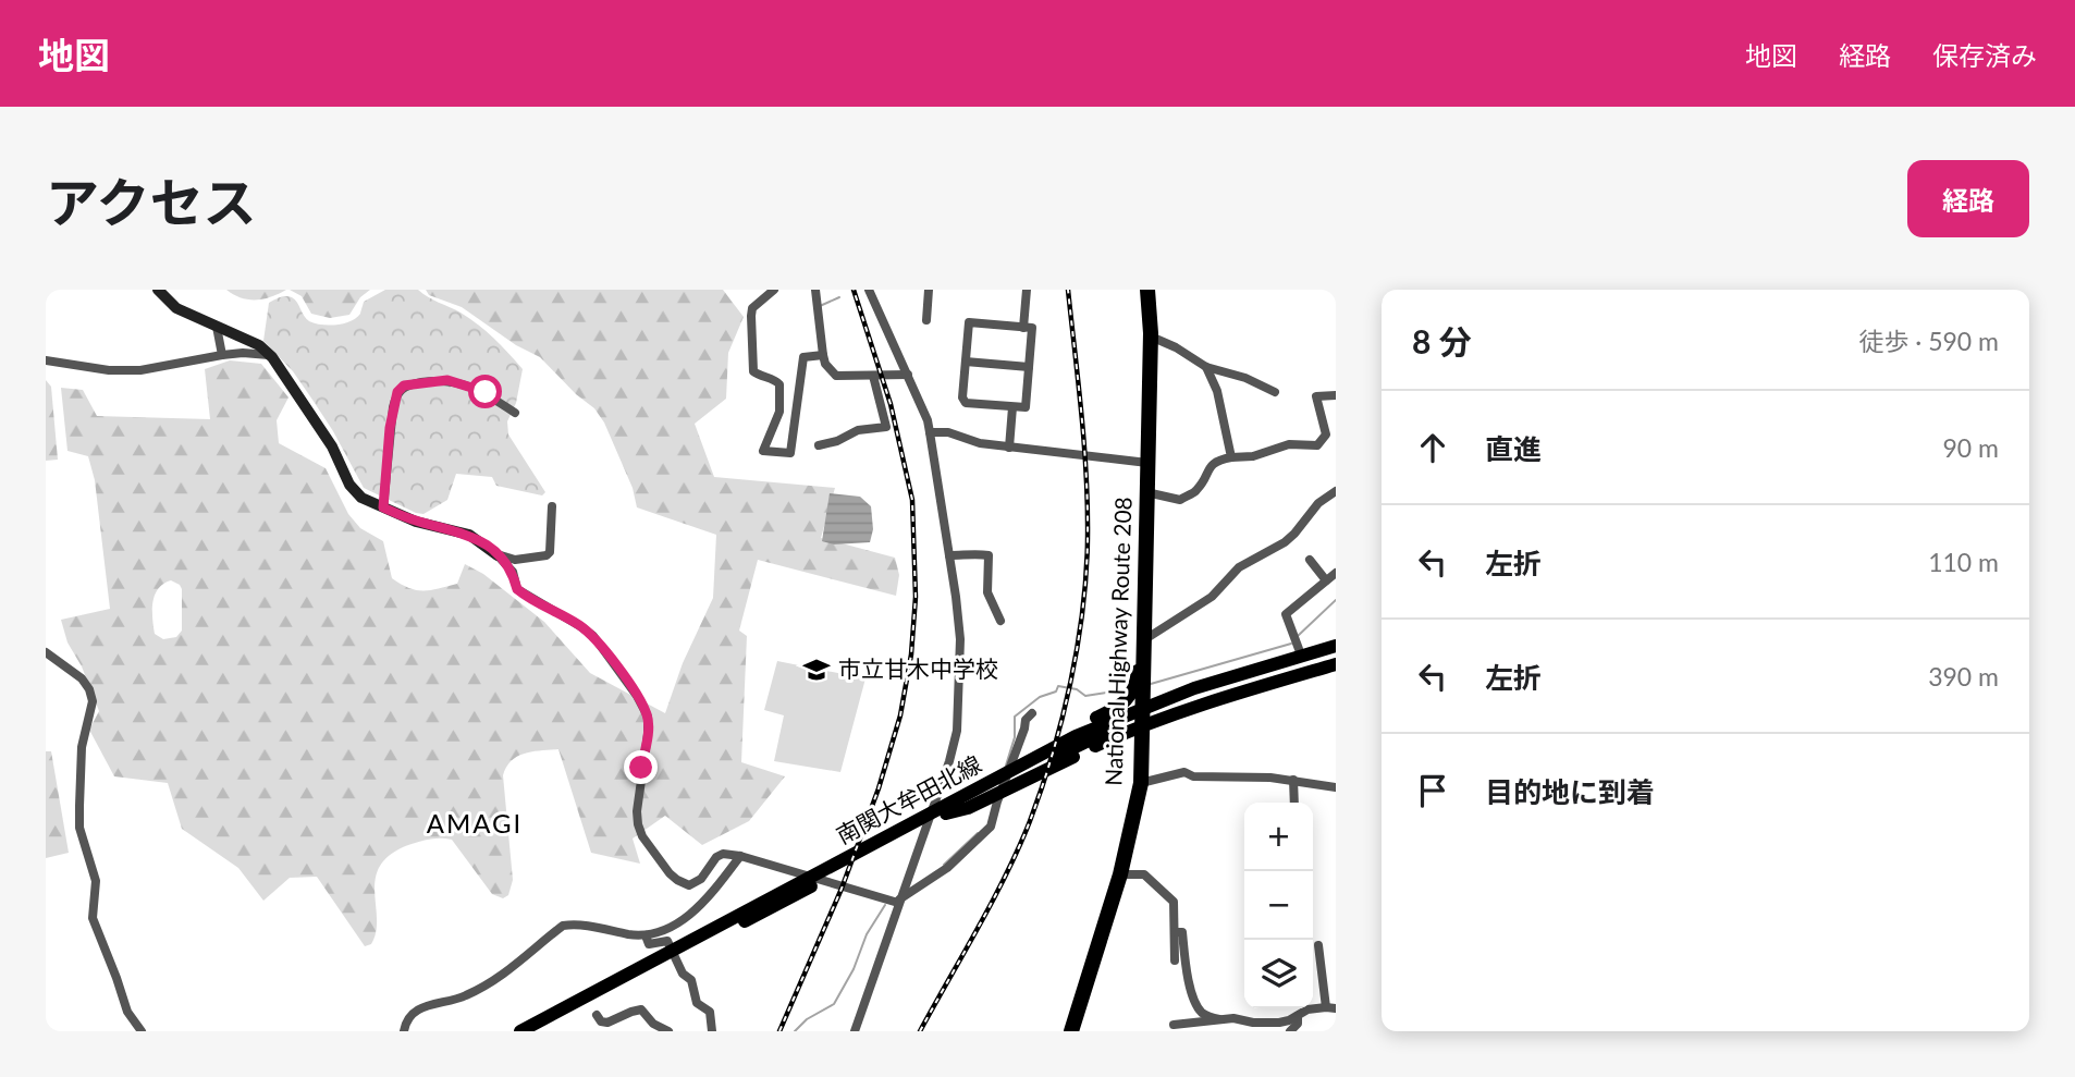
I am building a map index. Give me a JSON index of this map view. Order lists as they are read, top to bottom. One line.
{"streets":{"highway":["National Highway Route 208"],"main road":["南関大牟田北線"]},"districts":["AMAGI"],"places":{"school or university":["市立甘木中学校"]},"page":{"header":"地図","nav":["地図","経路","保存済み"],"title":"アクセス","buttons":"経路","heading":["8 分","徒歩 · 590 m"],"list":[["直進","90 m"],["左折","110 m"],["左折","390 m"],"目的地に到着"],"map_buttons":["+","−"]}}
